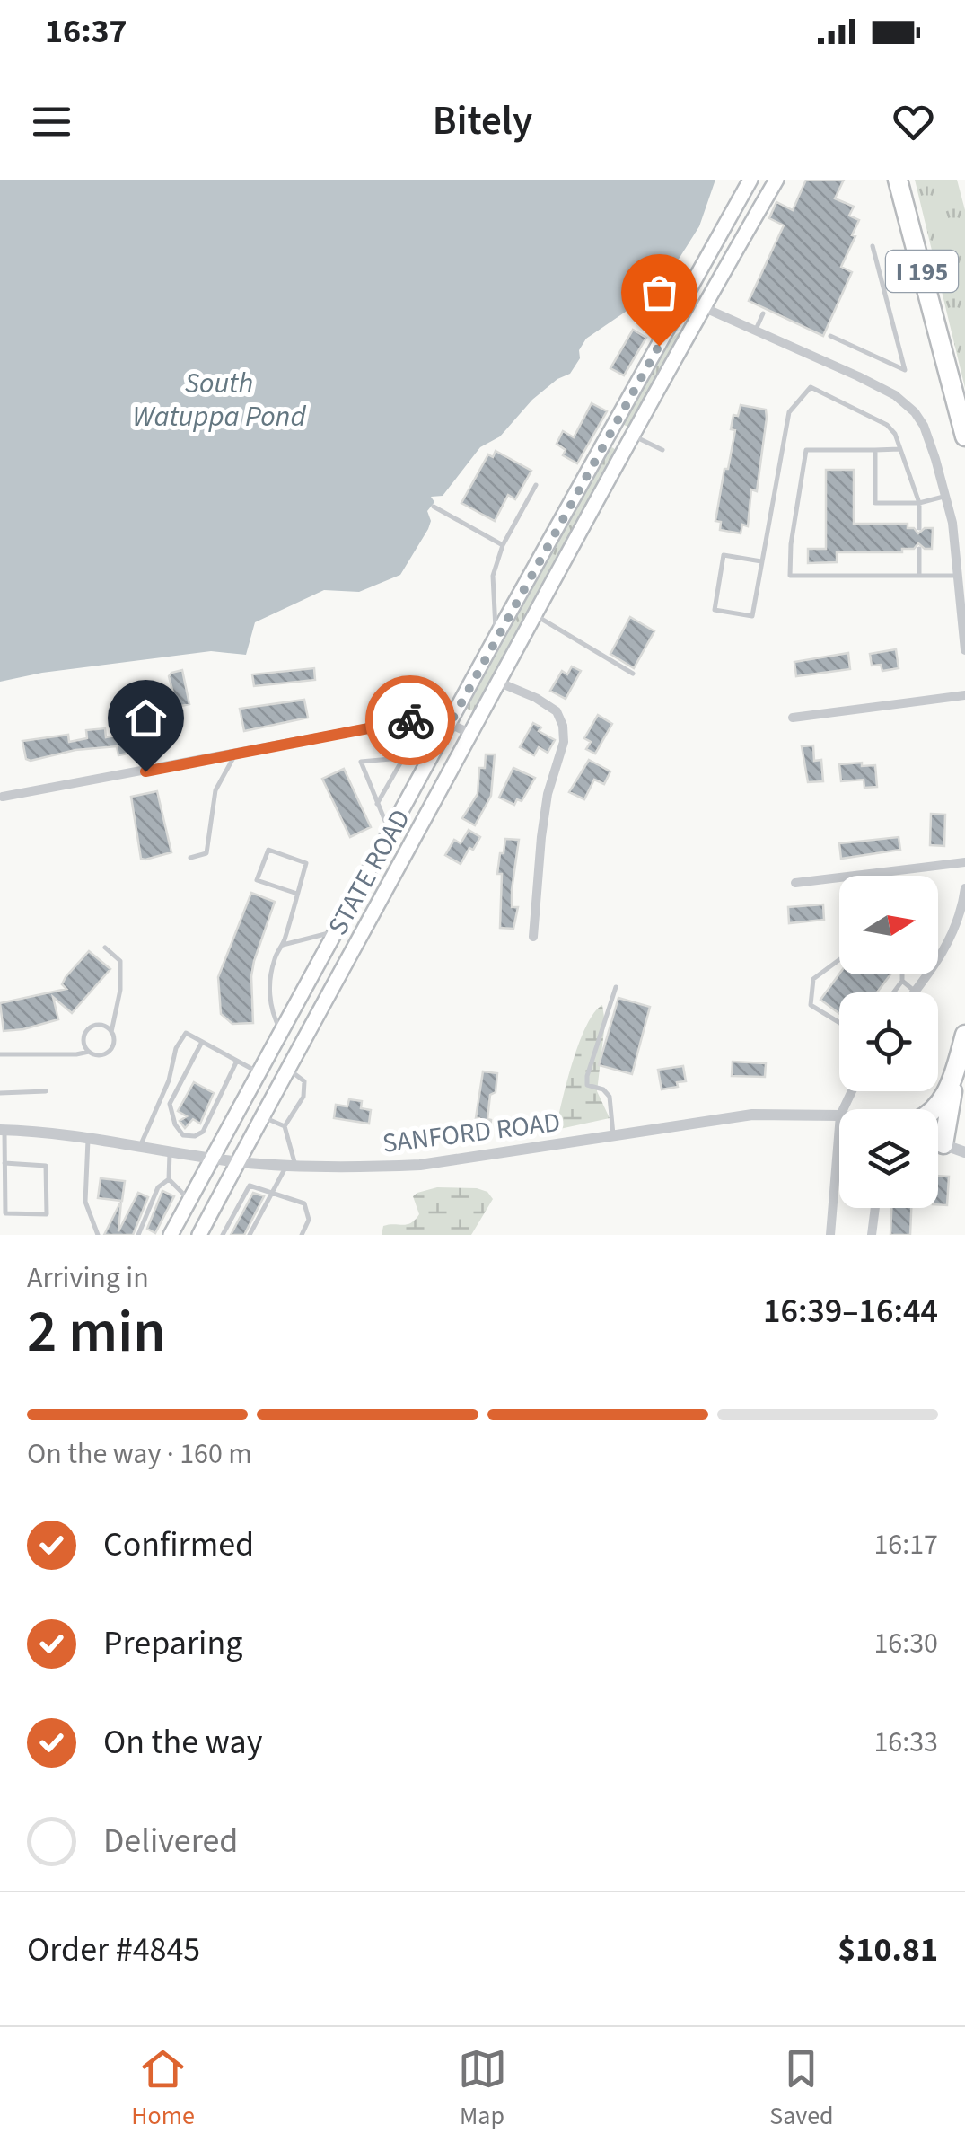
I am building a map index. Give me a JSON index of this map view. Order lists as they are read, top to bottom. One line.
{"streets":{"highway":["I 195"],"main road":["STATE ROAD"],"street":["SANFORD ROAD"]},"crossings":[["STATE ROAD","SANFORD ROAD"]],"water":["South Watuppa Pond"],"north":"right","page":{"status":"16:37","header":"Bitely","heading":["2 min","Arriving in","16:39–16:44"],"panel":["Order #4845","$10.81"],"bar":"On the way · 160 m","list":[["Confirmed","16:17"],["Preparing","16:30"],["On the way","16:33"],"Delivered"],"tabs":["Home","Map","Saved"]}}
